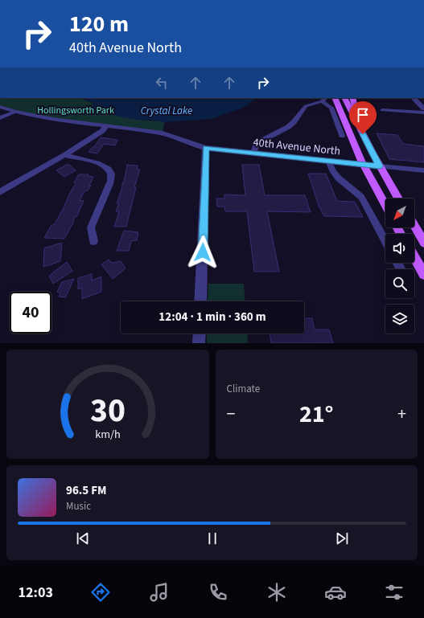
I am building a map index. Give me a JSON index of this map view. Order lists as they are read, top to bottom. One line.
{"streets":{"street":["40th Avenue North"]},"water":["Crystal Lake"],"parks":["Hollingsworth Park"],"north":"bottom left","page":{"turn":["120 m","40th Avenue North"],"limit":"40","trip":"12:04 · 1 min · 360 m","tile":"Climate","heat":["−","21°","+"],"song":["96.5 FM","Music"],"tabs":"12:03","gauge":["30","km/h"]}}
